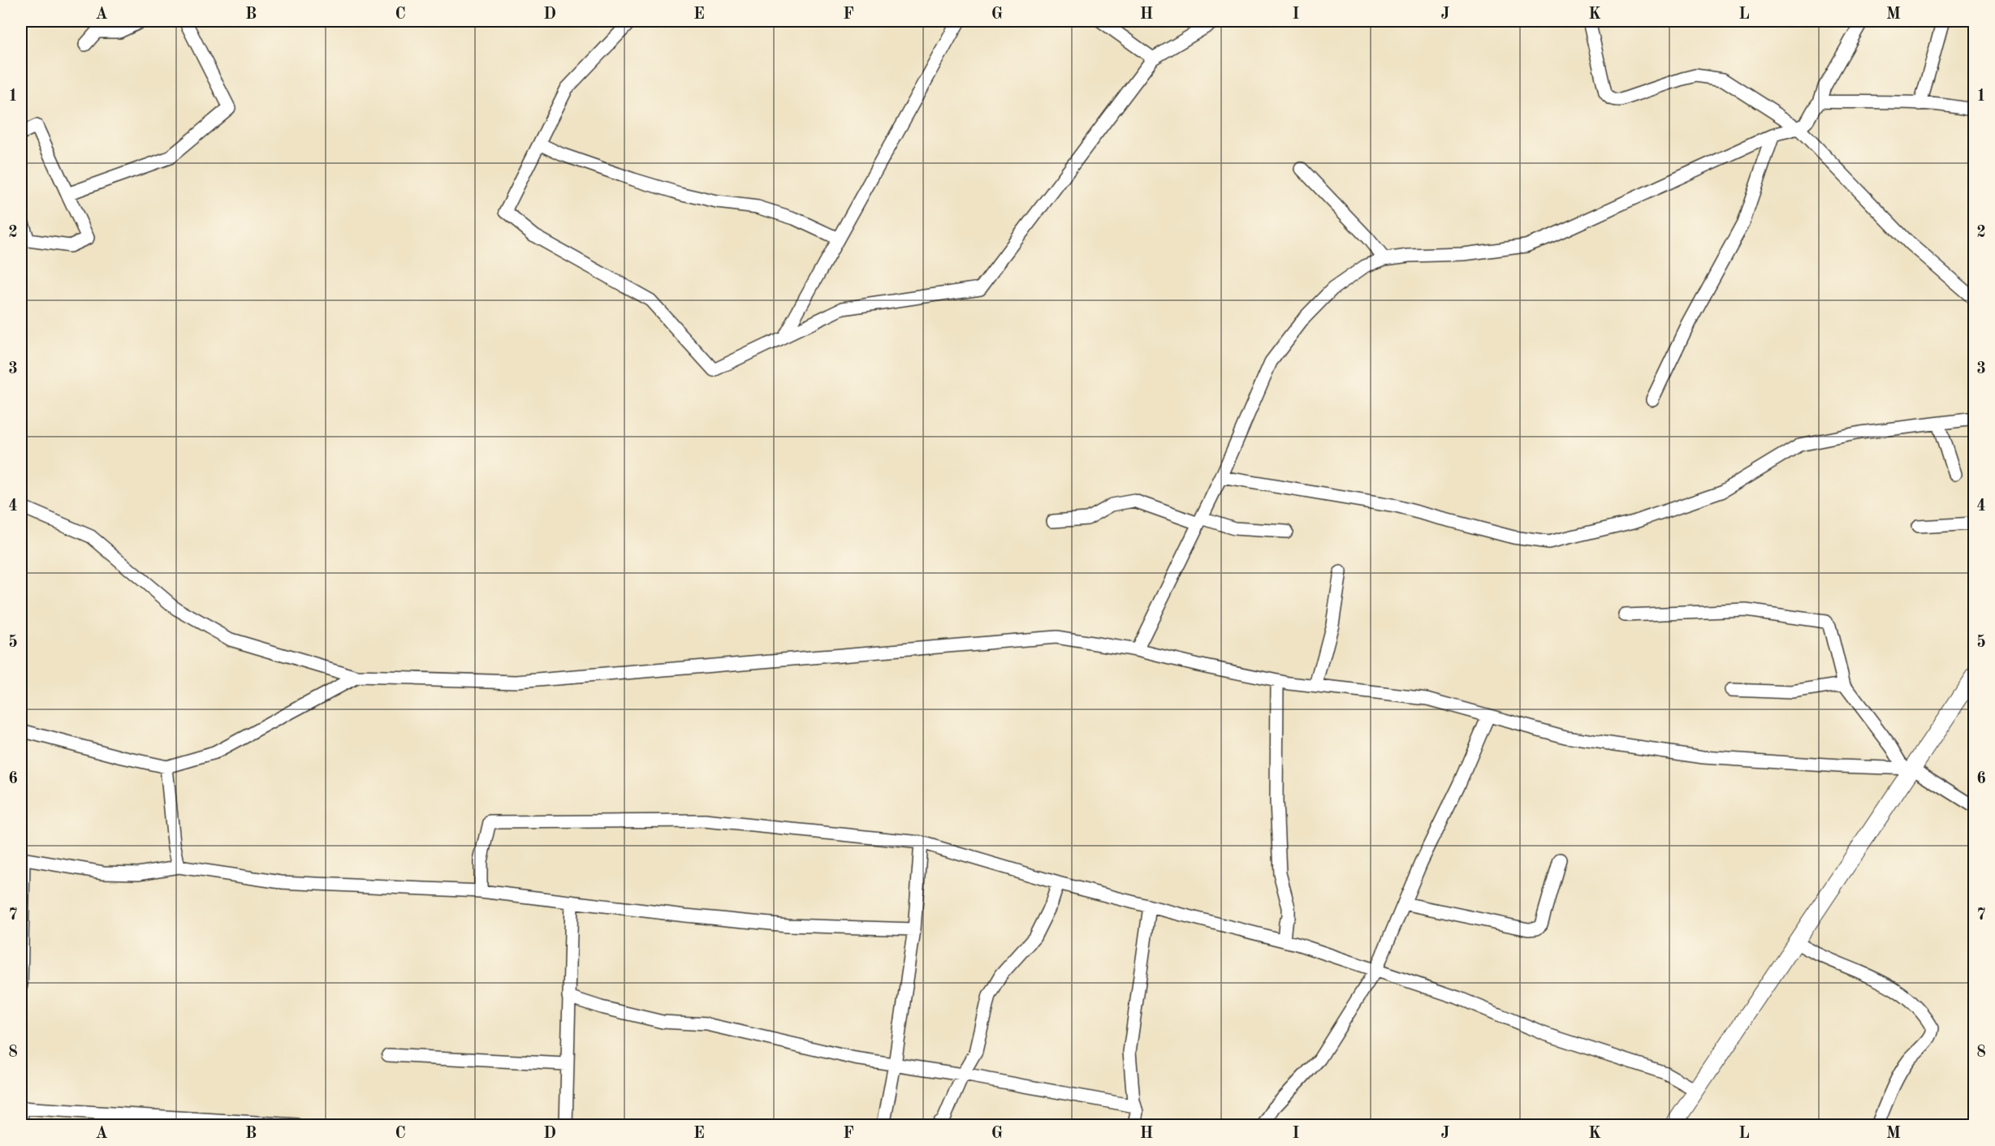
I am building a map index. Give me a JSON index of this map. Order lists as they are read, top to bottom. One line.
{"grid":{"columns":["A","B","C","D","E","F","G","H","I","J","K","L","M"],"rows":["1","2","3","4","5","6","7","8"]}}
